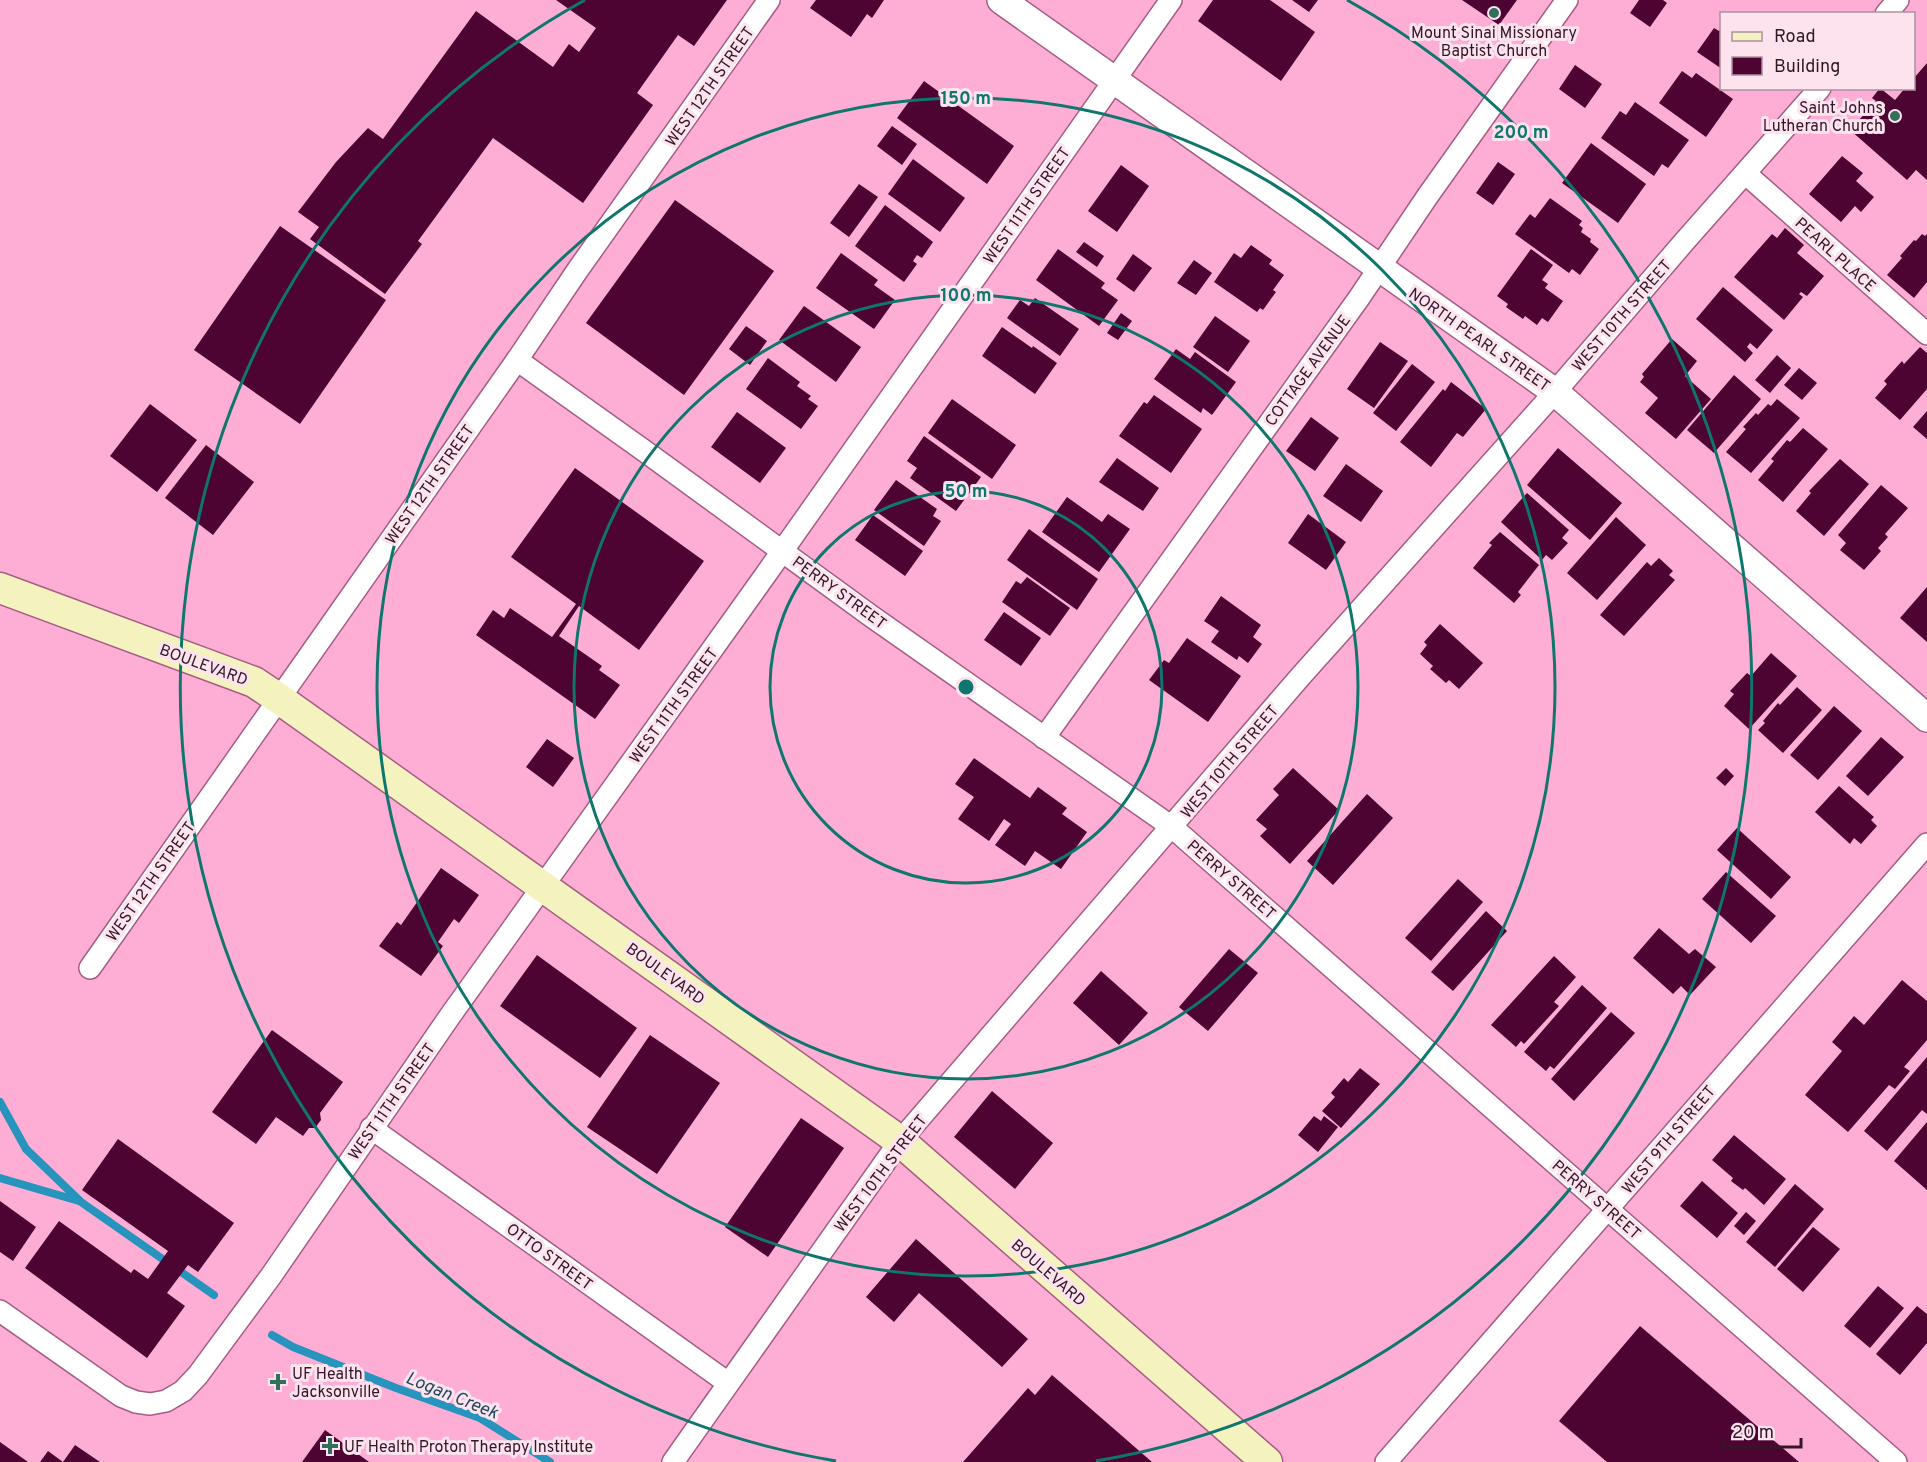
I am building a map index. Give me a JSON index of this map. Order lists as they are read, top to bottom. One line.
{"streets":{"main road":["BOULEVARD"],"street":["WEST 12TH STREET","WEST 11TH STREET","PEARL PLACE","WEST 10TH STREET","NORTH PEARL STREET","COTTAGE AVENUE","PERRY STREET","WEST 9TH STREET","OTTO STREET"]},"crossings":[["WEST 12TH STREET","PERRY STREET"],["WEST 12TH STREET","BOULEVARD"],["WEST 11TH STREET","NORTH PEARL STREET"],["WEST 11TH STREET","PERRY STREET"],["WEST 11TH STREET","BOULEVARD"],["WEST 11TH STREET","OTTO STREET"],["PEARL PLACE","WEST 10TH STREET"],["WEST 10TH STREET","NORTH PEARL STREET"],["WEST 10TH STREET","PERRY STREET"],["WEST 10TH STREET","BOULEVARD"],["WEST 10TH STREET","OTTO STREET"],["NORTH PEARL STREET","COTTAGE AVENUE"],["COTTAGE AVENUE","PERRY STREET"],["PERRY STREET","WEST 9TH STREET"]],"water":["Logan Creek"],"places":{"other":["Mount Sinai Missionary Baptist Church","Saint Johns Lutheran Church"],"health":["UF Health Jacksonville","UF Health Proton Therapy Institute"]},"legend":["Road","Building"],"scale_bar":"20 m","rings":["150 m","200 m","100 m","50 m"]}
